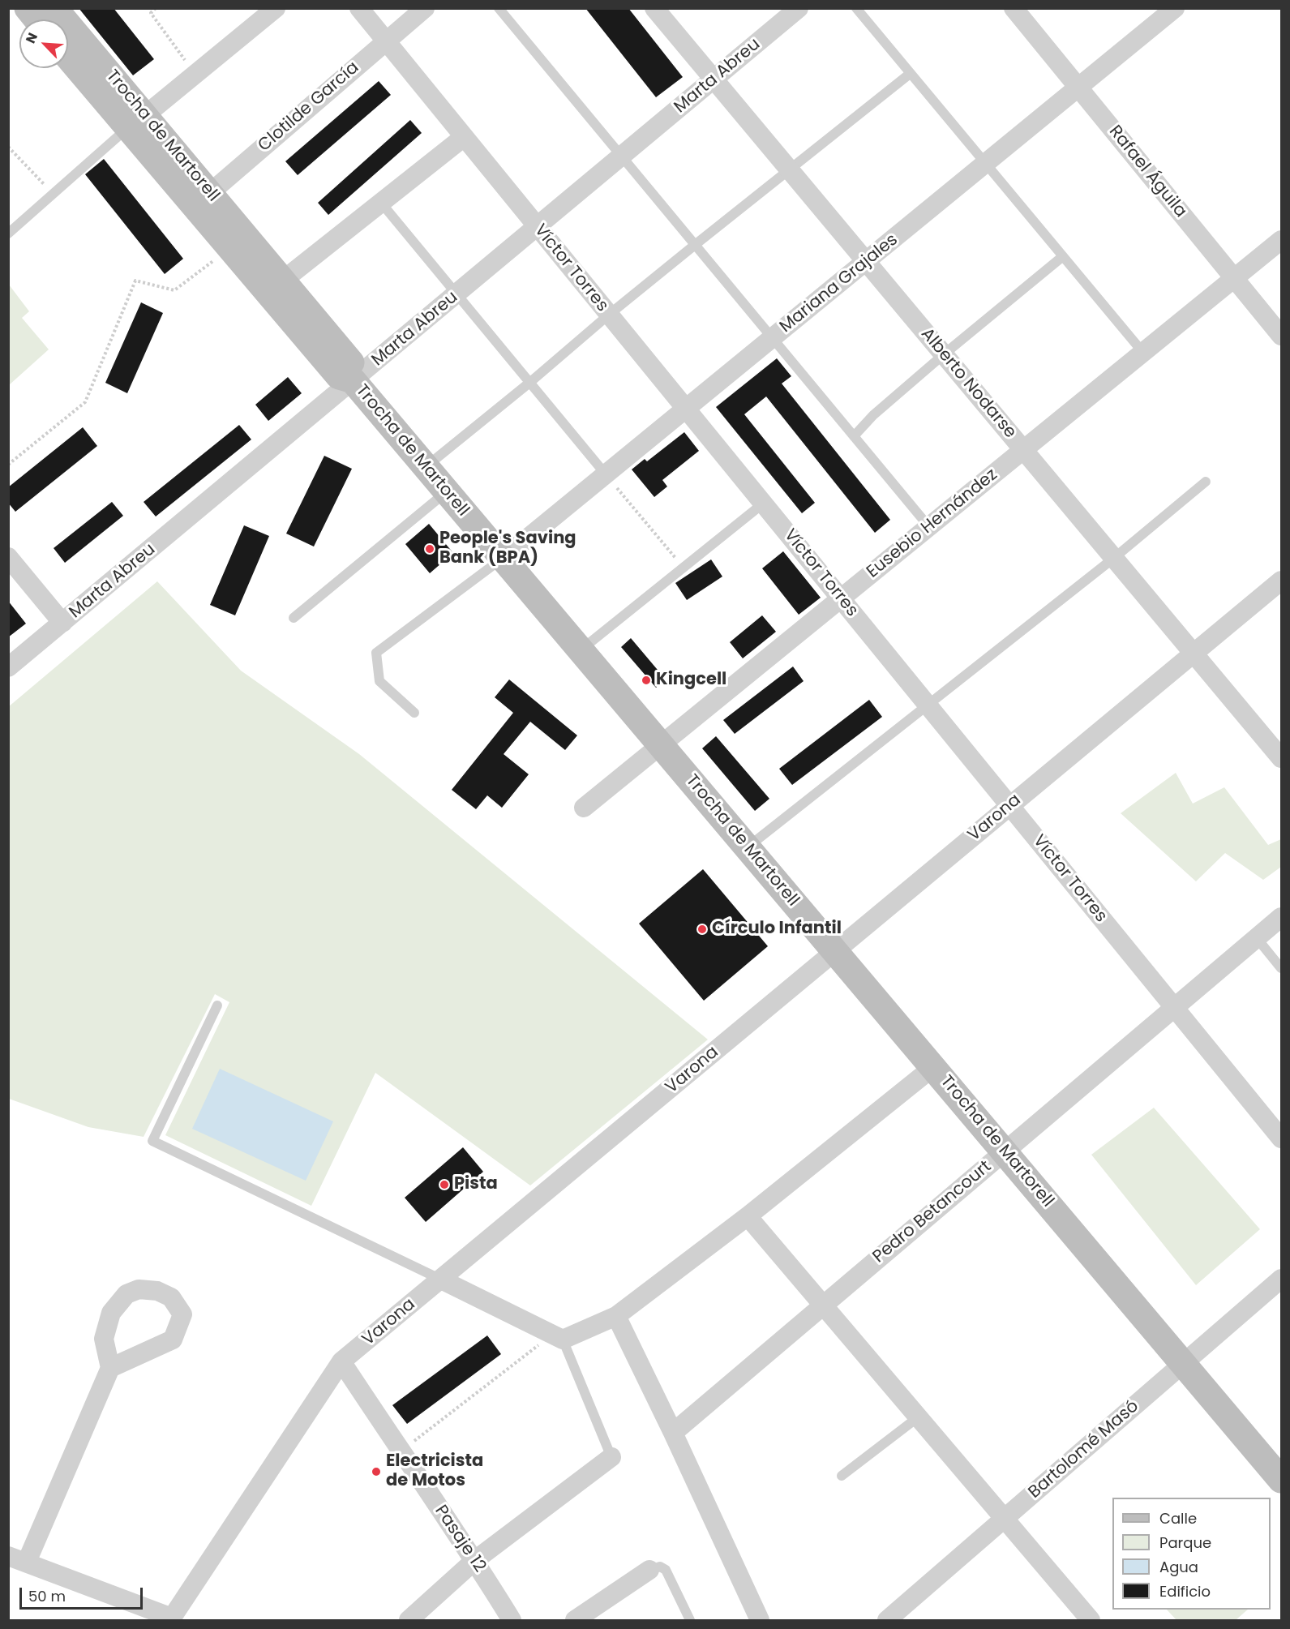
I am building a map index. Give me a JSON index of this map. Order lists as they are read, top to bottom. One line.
{"streets":{"street":["Marta Abreu","Clotilde García","Trocha de Martorell","Rafael Águila","Víctor Torres","Mariana Grajales","Alberto Nodarse","Eusebio Hernández","Varona","Pedro Betancourt","Bartolomé Masó","Pasaje 12"]},"crossings":[["Marta Abreu","Trocha de Martorell"],["Marta Abreu","Víctor Torres"],["Marta Abreu","Alberto Nodarse"],["Clotilde García","Trocha de Martorell"],["Clotilde García","Víctor Torres"],["Trocha de Martorell","Mariana Grajales"],["Trocha de Martorell","Eusebio Hernández"],["Trocha de Martorell","Varona"],["Trocha de Martorell","Pedro Betancourt"],["Trocha de Martorell","Bartolomé Masó"],["Rafael Águila","Mariana Grajales"],["Rafael Águila","Eusebio Hernández"],["Víctor Torres","Mariana Grajales"],["Víctor Torres","Eusebio Hernández"],["Víctor Torres","Varona"],["Víctor Torres","Pedro Betancourt"],["Mariana Grajales","Alberto Nodarse"],["Alberto Nodarse","Eusebio Hernández"],["Alberto Nodarse","Varona"],["Varona","Pasaje 12"]],"places":["People's Saving Bank (BPA)","Kingcell","Círculo Infantil","Pista","Electricista de Motos"],"legend":["Calle","Parque","Agua","Edificio"],"scale_bar":"50 m","north":"top left"}
